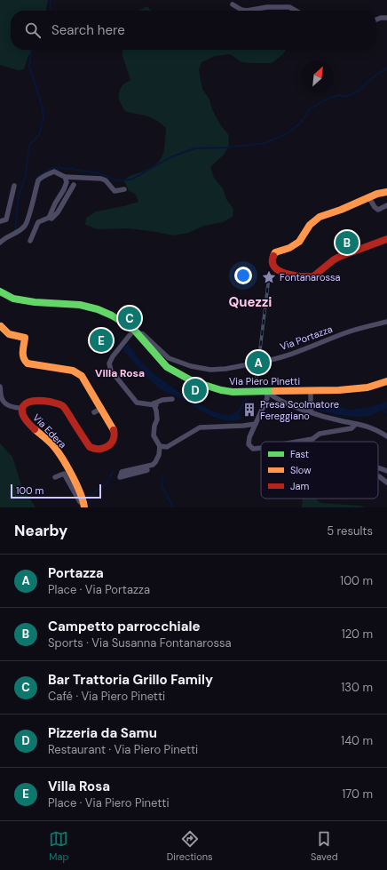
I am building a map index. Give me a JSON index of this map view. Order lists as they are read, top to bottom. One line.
{"streets":{"street":["Via Portazza","Via Piero Pinetti","Via Edera"]},"crossings":[["Via Portazza","Via Piero Pinetti"]],"districts":["Quezzi","Villa Rosa"],"places":{"place":["Fontanarossa"],"building":["Presa Scolmatore Fereggiano"]},"legend":["Fast","Slow","Jam"],"scale_bar":"100 m","north":"top right","page":{"search":"Search here","pins":["B","C","E","A","D"],"scale":"100 m","heading":["Nearby","5 results"],"list":[{"mark":"A","name":"Portazza","note":"Place · Via Portazza","value":"100 m"},{"mark":"B","name":"Campetto parrocchiale","note":"Sports · Via Susanna Fontanarossa","value":"120 m"},{"mark":"C","name":"Bar Trattoria Grillo Family","note":"Café · Via Piero Pinetti","value":"130 m"},{"mark":"D","name":"Pizzeria da Samu","note":"Restaurant · Via Piero Pinetti","value":"140 m"},{"mark":"E","name":"Villa Rosa","note":"Place · Via Piero Pinetti","value":"170 m"}],"nav":["Map","Directions","Saved"]}}
